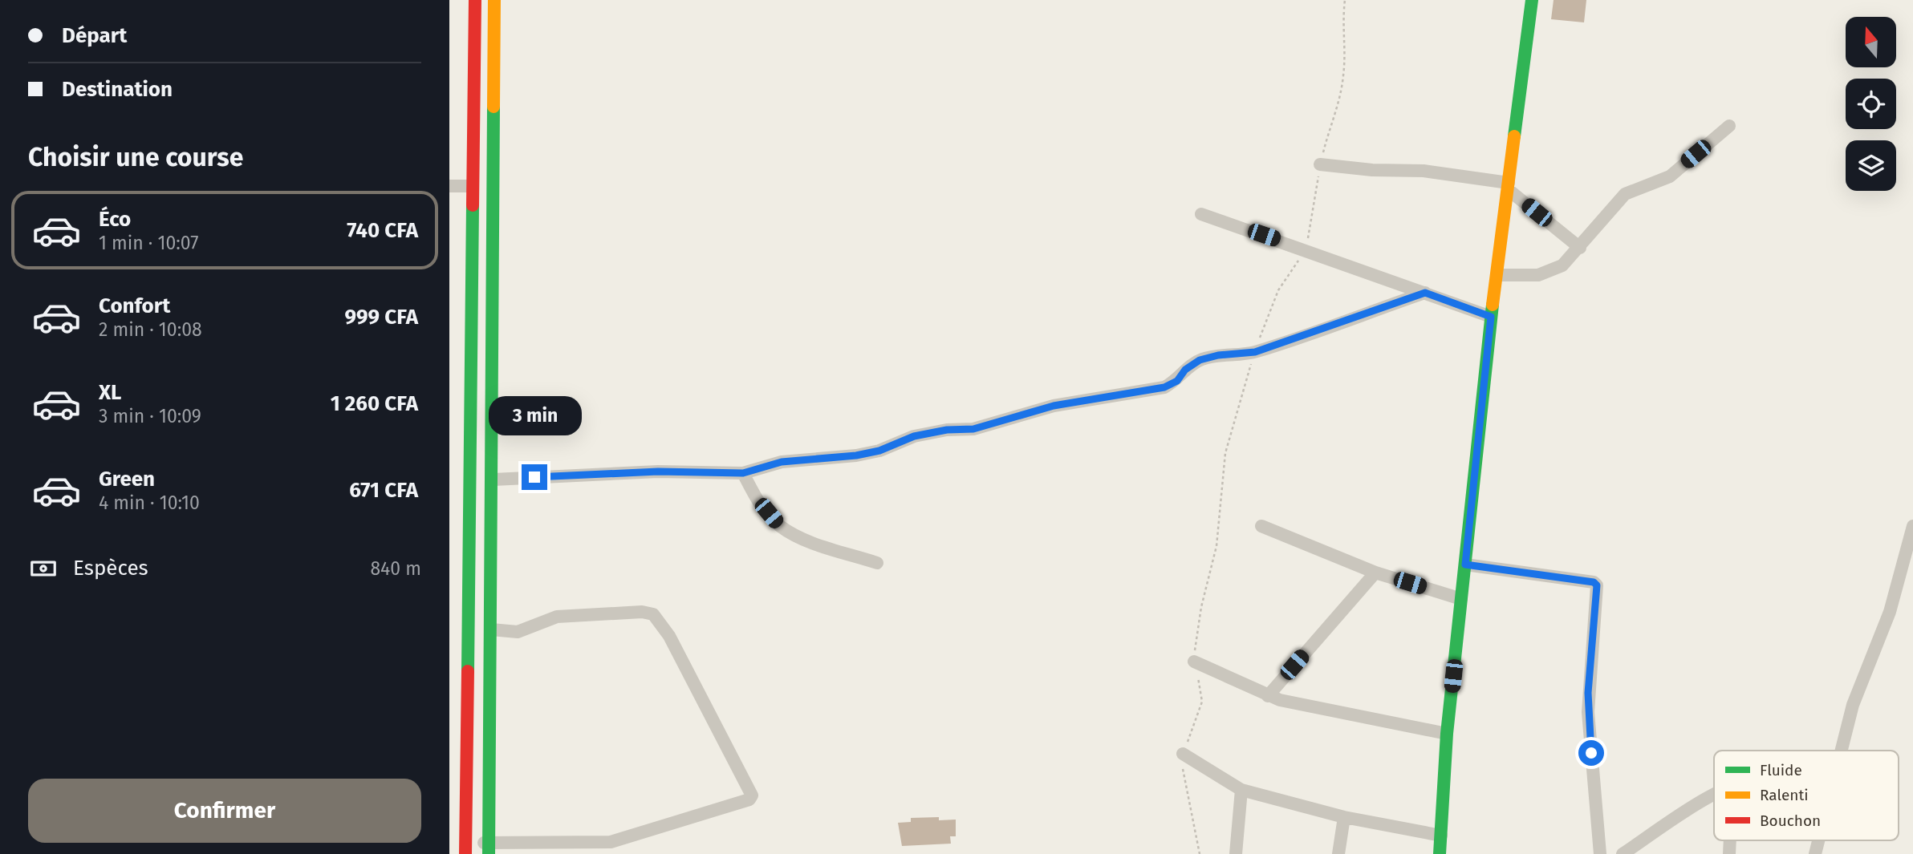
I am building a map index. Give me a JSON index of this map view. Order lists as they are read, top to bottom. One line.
{"legend":["Fluide","Ralenti","Bouchon"],"north":"top","page":{"banner":["Départ","Destination"],"heading":"Choisir une course","list":[{"name":"Éco","note":"1 min · 10:07","value":"740 CFA"},{"name":"Confort","note":"2 min · 10:08","value":"999 CFA"},{"name":"XL","note":"3 min · 10:09","value":"1 260 CFA"},{"name":"Green","note":"4 min · 10:10","value":"671 CFA"}],"bubble":"3 min","pay":["Espèces","840 m"],"buttons":"Confirmer"}}
